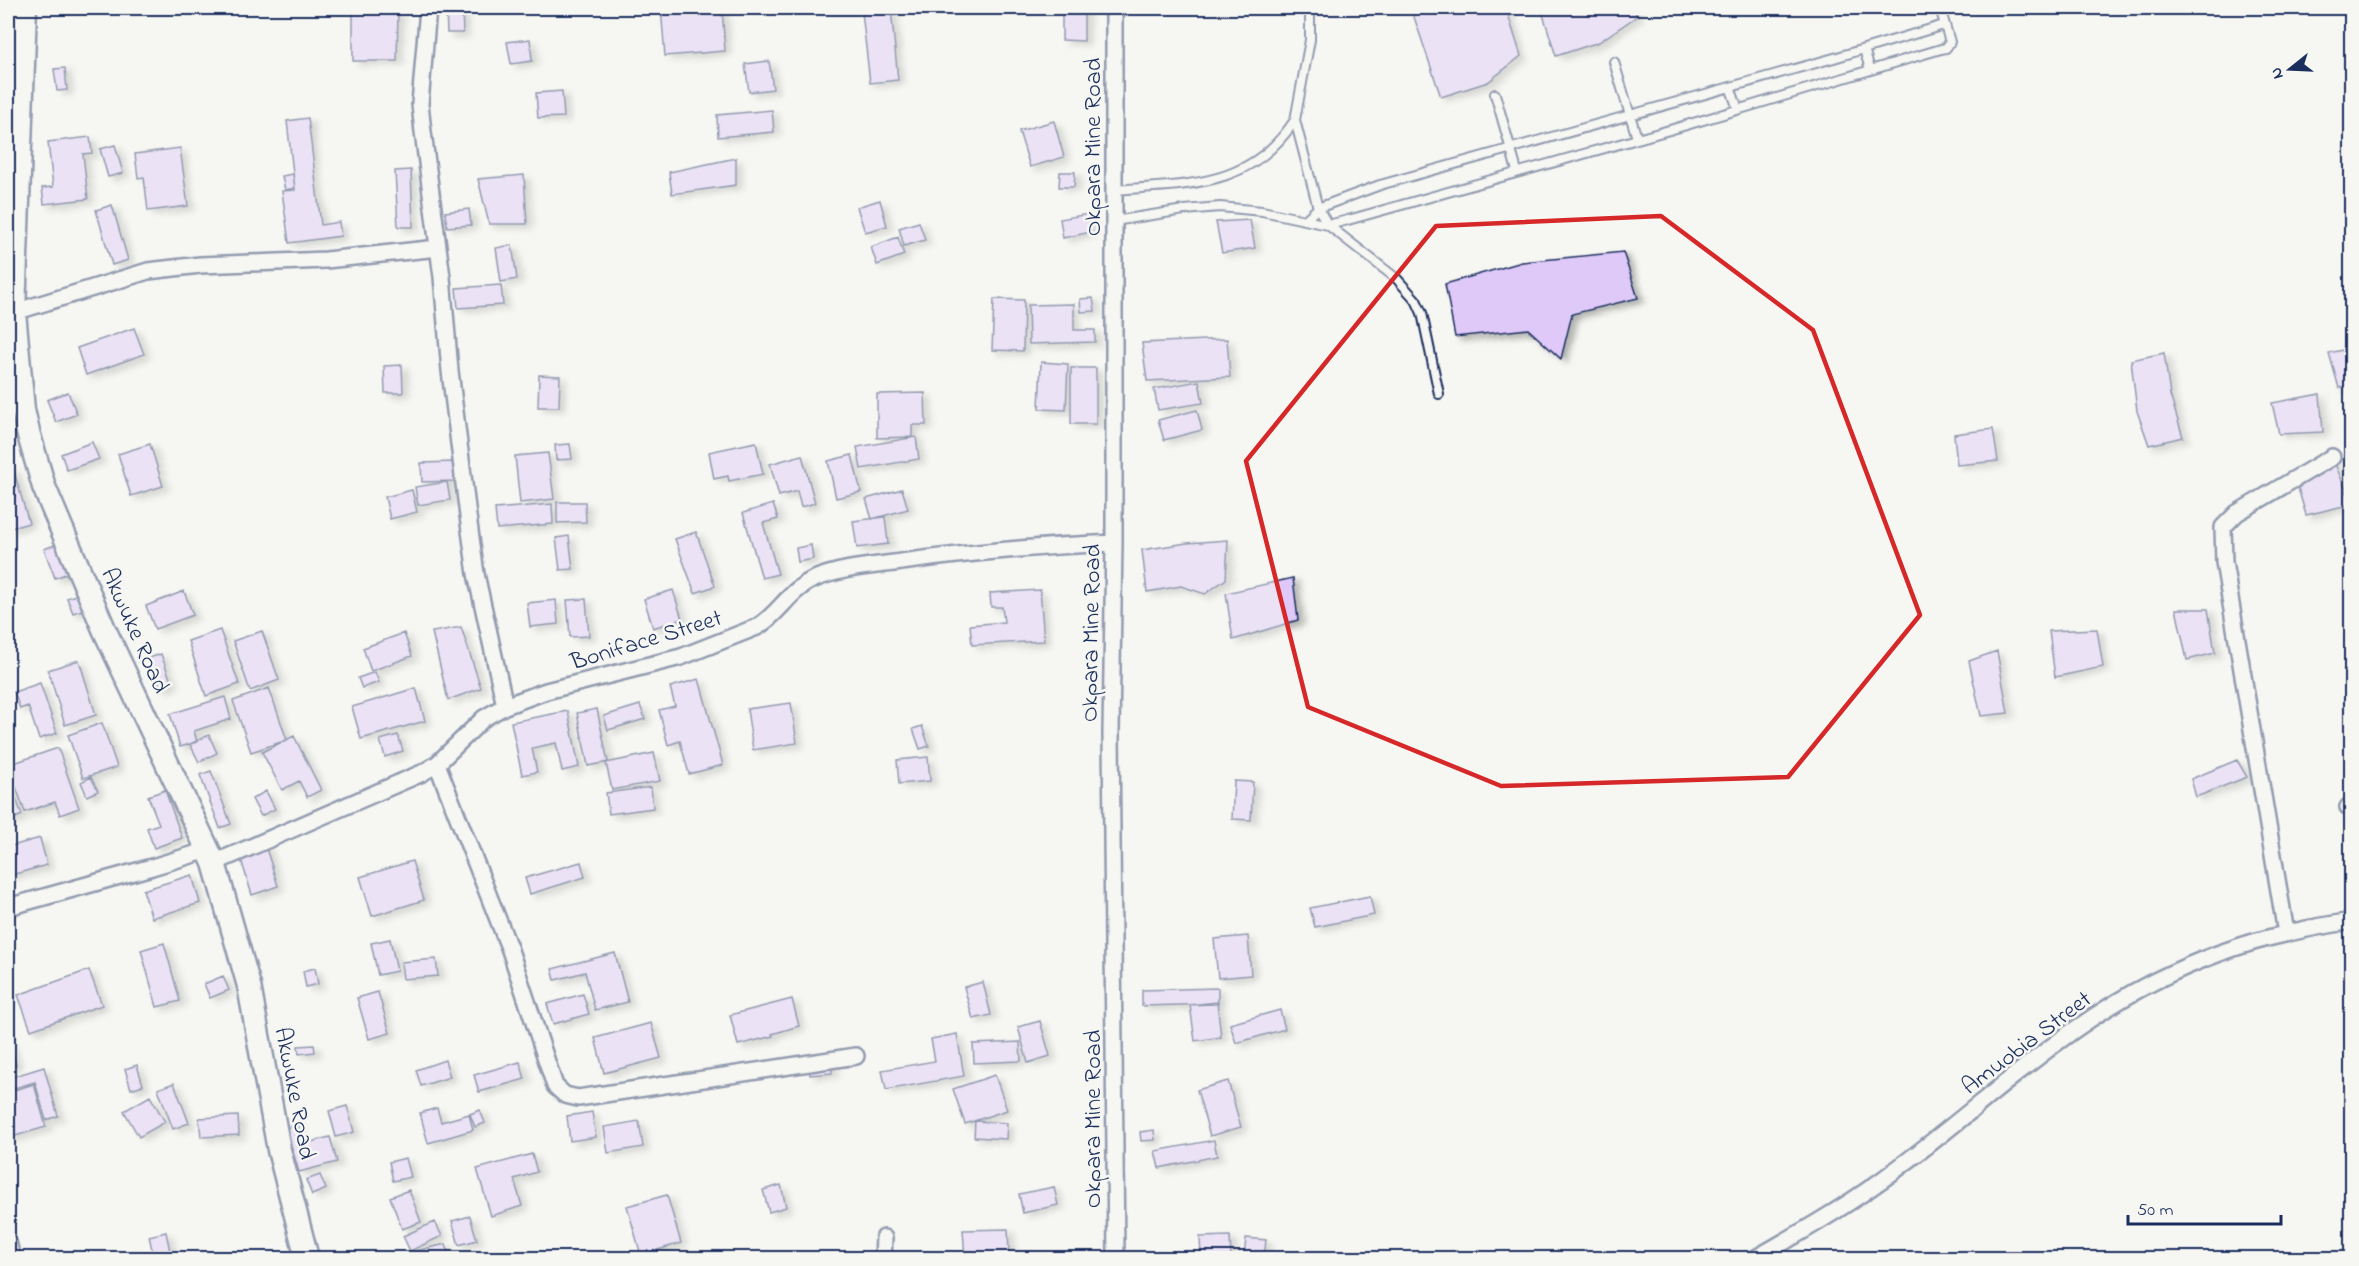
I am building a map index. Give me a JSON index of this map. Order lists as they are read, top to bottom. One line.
{"streets":{"main road":["Akwuke Road"],"street":["Okpara Mine Road","Boniface Street","Amuobia Street"]},"crossings":[["Okpara Mine Road","Boniface Street"],["Akwuke Road","Boniface Street"]],"scale_bar":"50 m","north":"left"}
